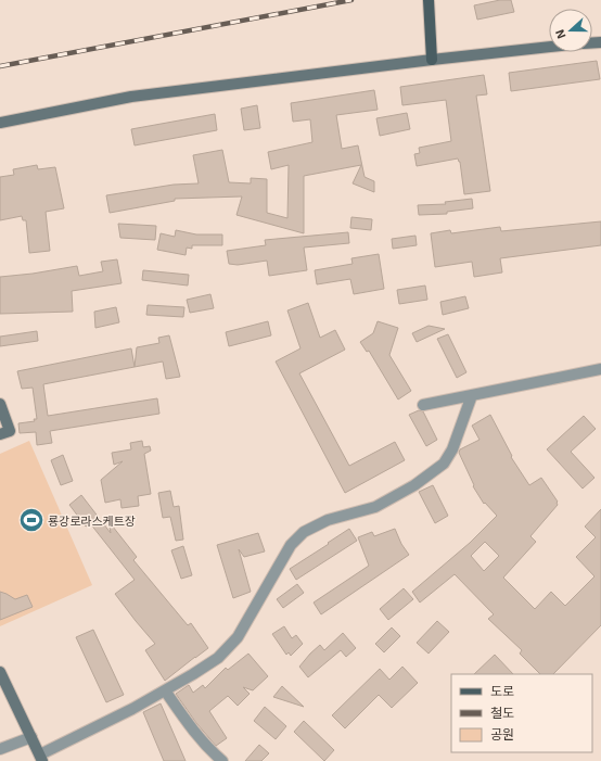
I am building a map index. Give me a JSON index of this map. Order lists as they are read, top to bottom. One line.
{"places":{"sports":["룡강로라스케트장"]},"legend":["도로","철도","공원"],"north":"left"}
